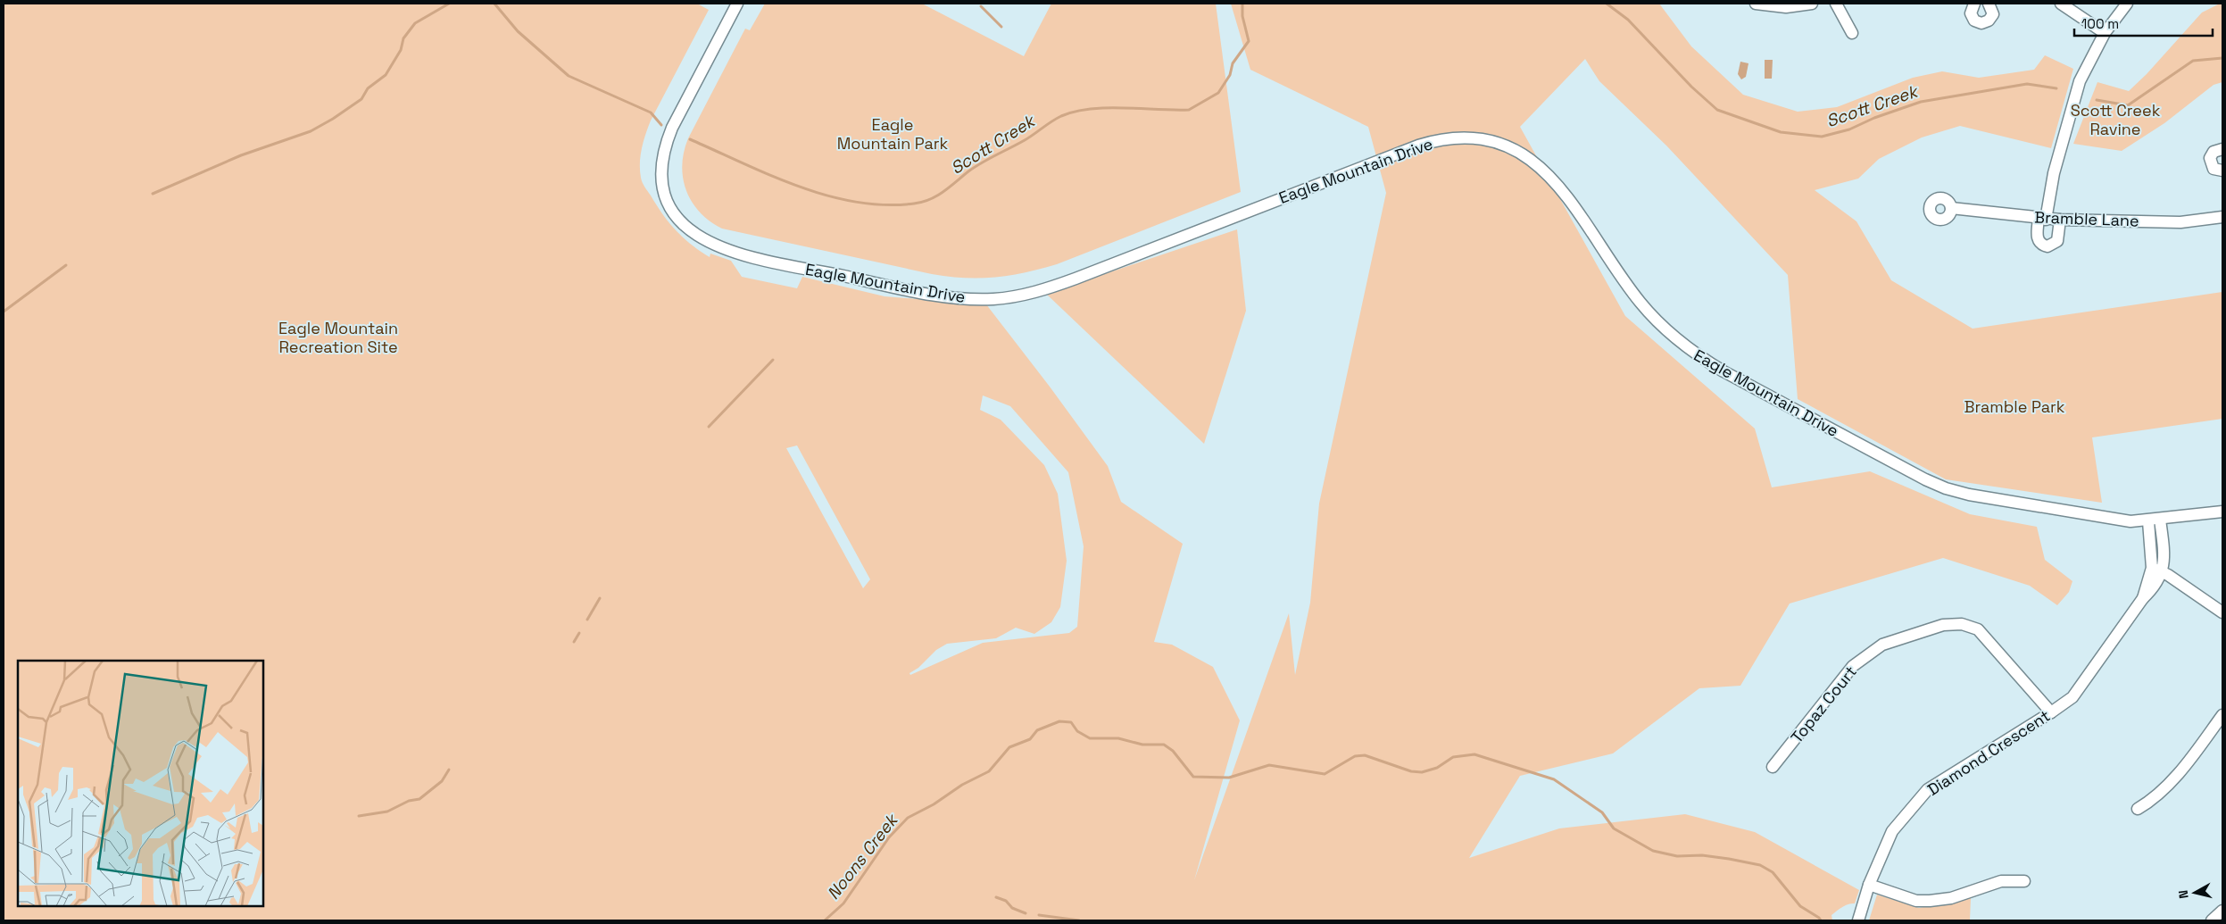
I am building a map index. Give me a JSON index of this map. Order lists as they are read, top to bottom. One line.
{"streets":{"street":["Eagle Mountain Drive","Bramble Lane","Topaz Court","Diamond Crescent"]},"crossings":[["Eagle Mountain Drive","Diamond Crescent"],["Topaz Court","Diamond Crescent"]],"water":["Scott Creek","Noons Creek"],"parks":["Scott Creek Ravine","Eagle Mountain Park","Eagle Mountain Recreation Site","Bramble Park"],"scale_bar":"100 m","north":"left"}
